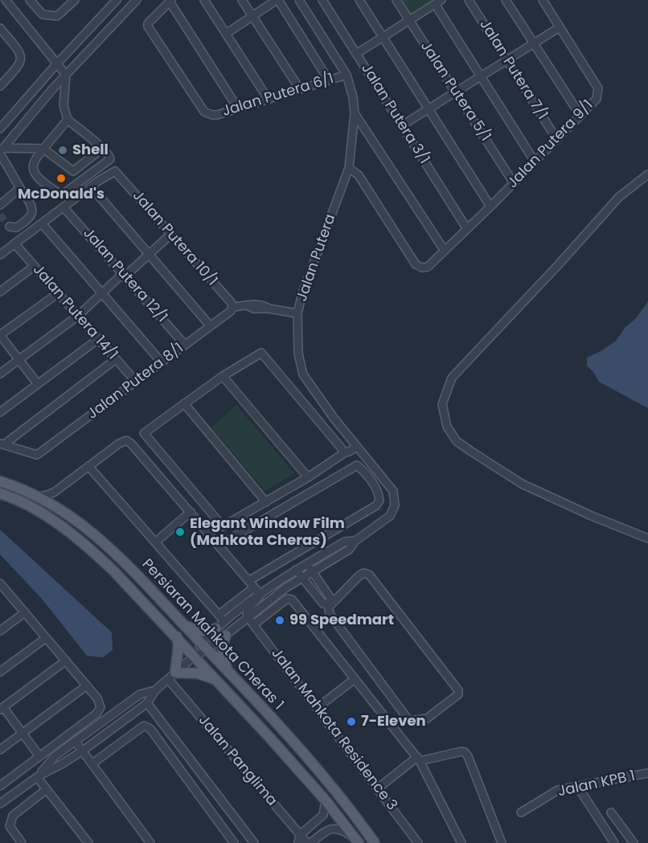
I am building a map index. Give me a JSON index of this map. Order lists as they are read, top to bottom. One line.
{"streets":{"main road":["Persiaran Mahkota Cheras 1"],"street":["Jalan Putera 7/1","Jalan Putera 5/1","Jalan Putera 6/1","Jalan Putera 3/1","Jalan Putera 9/1","Jalan Putera 10/1","Jalan Putera","Jalan Putera 12/1","Jalan Putera 14/1","Jalan Putera 8/1","Jalan Mahkota Residence 3","Jalan Panglima","Jalan KPB 1"]},"crossings":[["Jalan Putera 7/1","Jalan Putera 9/1"],["Jalan Putera 5/1","Jalan Putera 9/1"],["Jalan Putera 6/1","Jalan Putera"],["Jalan Putera 3/1","Jalan Putera 9/1"],["Jalan Putera 9/1","Jalan Putera"],["Jalan Putera 10/1","Jalan Putera 8/1"],["Jalan Putera","Persiaran Mahkota Cheras 1"],["Jalan Putera","Jalan Mahkota Residence 3"],["Jalan Putera 12/1","Jalan Putera 8/1"],["Jalan Putera 14/1","Jalan Putera 8/1"]],"places":["Shell","McDonald's","Elegant Window Film (Mahkota Cheras)","99 Speedmart","7-Eleven"]}
